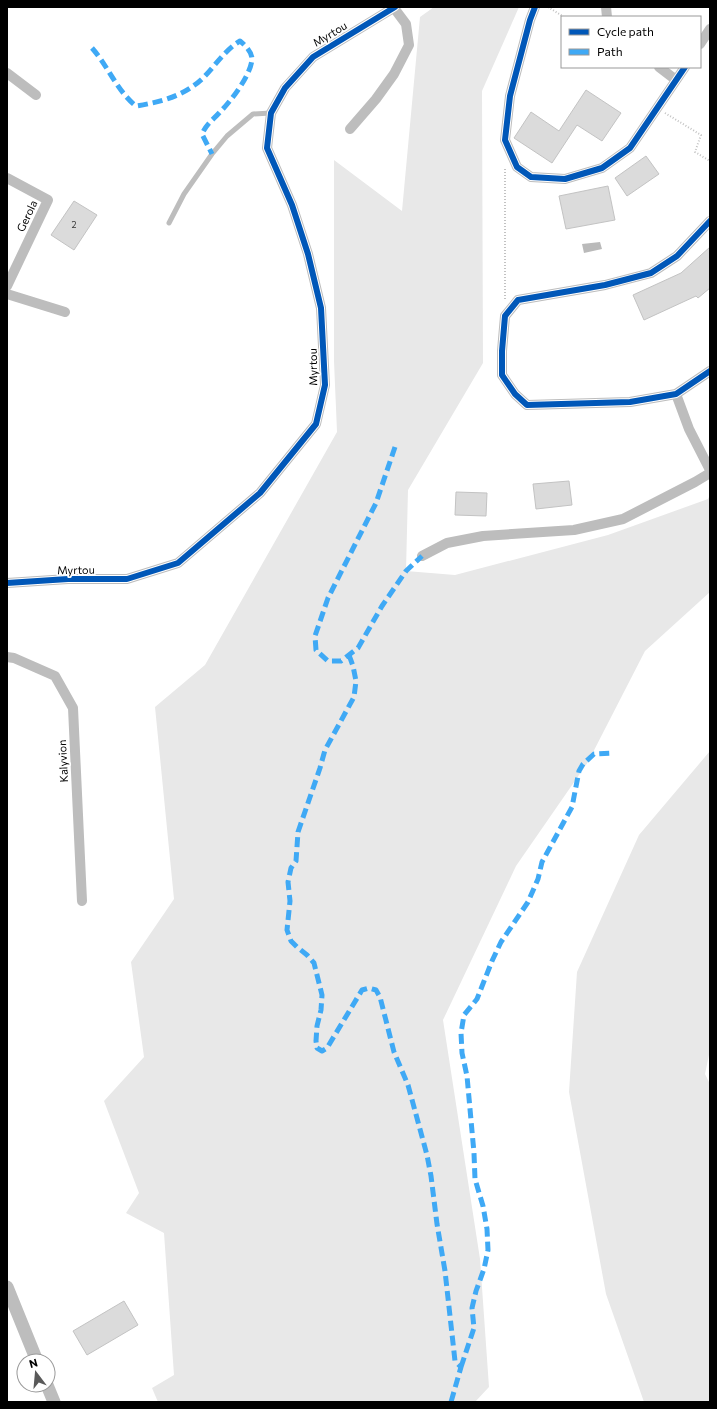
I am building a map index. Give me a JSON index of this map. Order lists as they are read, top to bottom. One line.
{"streets":{"street":["Myrtou","Gerola","Kalyvion"]},"house_numbers":["2"],"legend":["Cycle path","Path"],"north":"top"}
